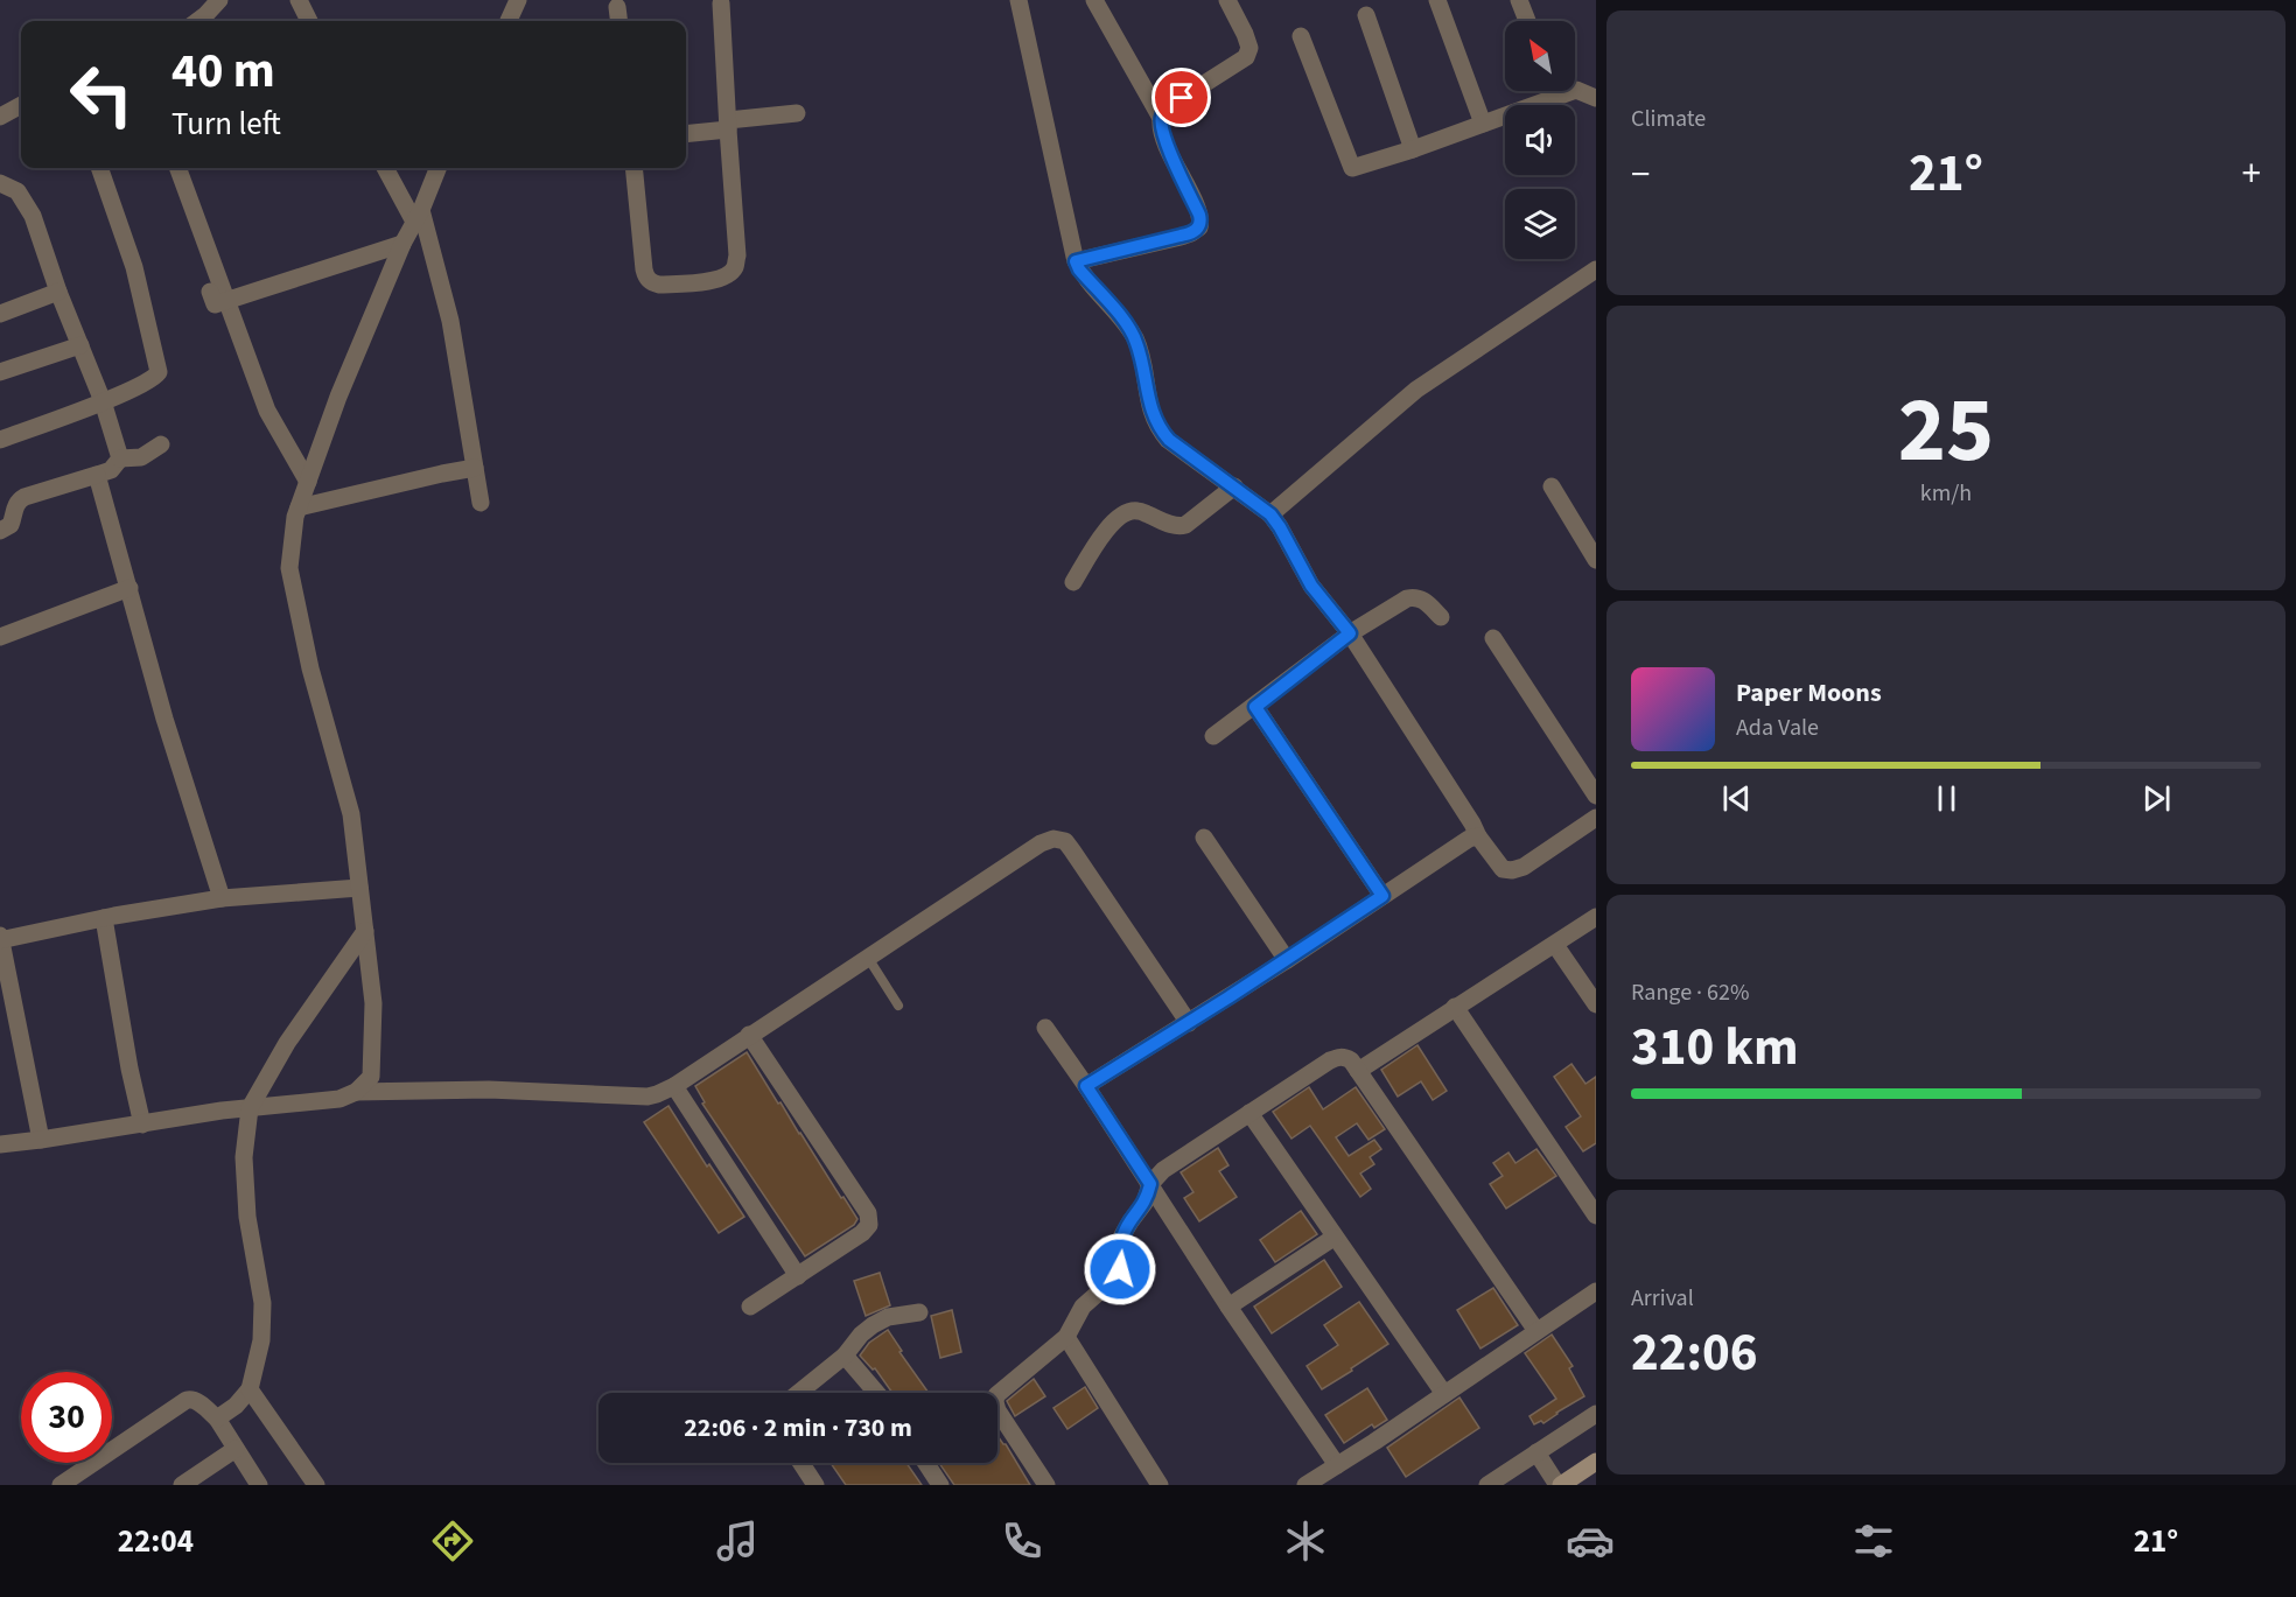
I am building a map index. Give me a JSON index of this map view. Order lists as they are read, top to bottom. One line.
{"north":"top left","page":{"tile":["Climate",["25","km/h"],["Range · 62%","310 km"],["Arrival","22:06"]],"turn":["40 m","Turn left"],"heat":["−","21°","+"],"song":["Paper Moons","Ada Vale"],"limit":"30","trip":"22:06 · 2 min · 730 m","tabs":["22:04","21°"]}}
